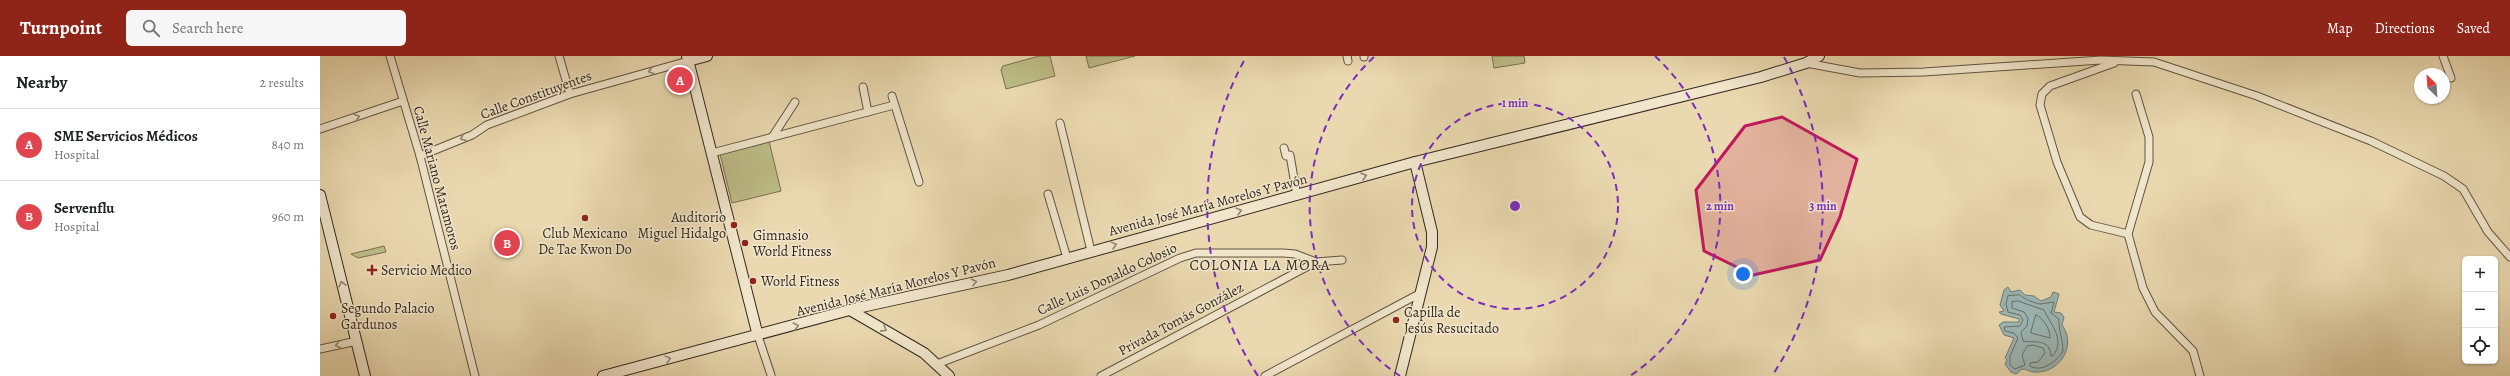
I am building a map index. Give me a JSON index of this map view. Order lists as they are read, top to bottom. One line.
{"streets":{"main road":["Avenida José María Morelos Y Pavón"],"street":["Calle Constituyentes","Calle Mariano Matamoros","Calle Luis Donaldo Colosio","Privada Tomás González"]},"crossings":[["Calle Constituyentes","Calle Mariano Matamoros"],["Calle Luis Donaldo Colosio","Privada Tomás González"]],"one_way":["Calle Constituyentes","Avenida José María Morelos Y Pavón"],"districts":["COLONIA LA MORA"],"places":{"other":["Club Mexicano De Tae Kwon Do","Auditorio Miguel Hidalgo","Gimnasio World Fitness","World Fitness","Segundo Palacio Gardunos","Capilla de Jesús Resucitado"],"health":["Servicio Medico"]},"north":"top left","page":{"header":"Turnpoint","search":"Search here","nav":["Map","Directions","Saved"],"heading":["Nearby","2 results"],"pins":["A","B"],"list":[{"mark":"A","name":"SME Servicios Médicos","note":"Hospital","value":"840 m"},{"mark":"B","name":"Servenflu","note":"Hospital","value":"960 m"}],"map_buttons":["+","−"]},"rings":["1 min","2 min","3 min"]}
